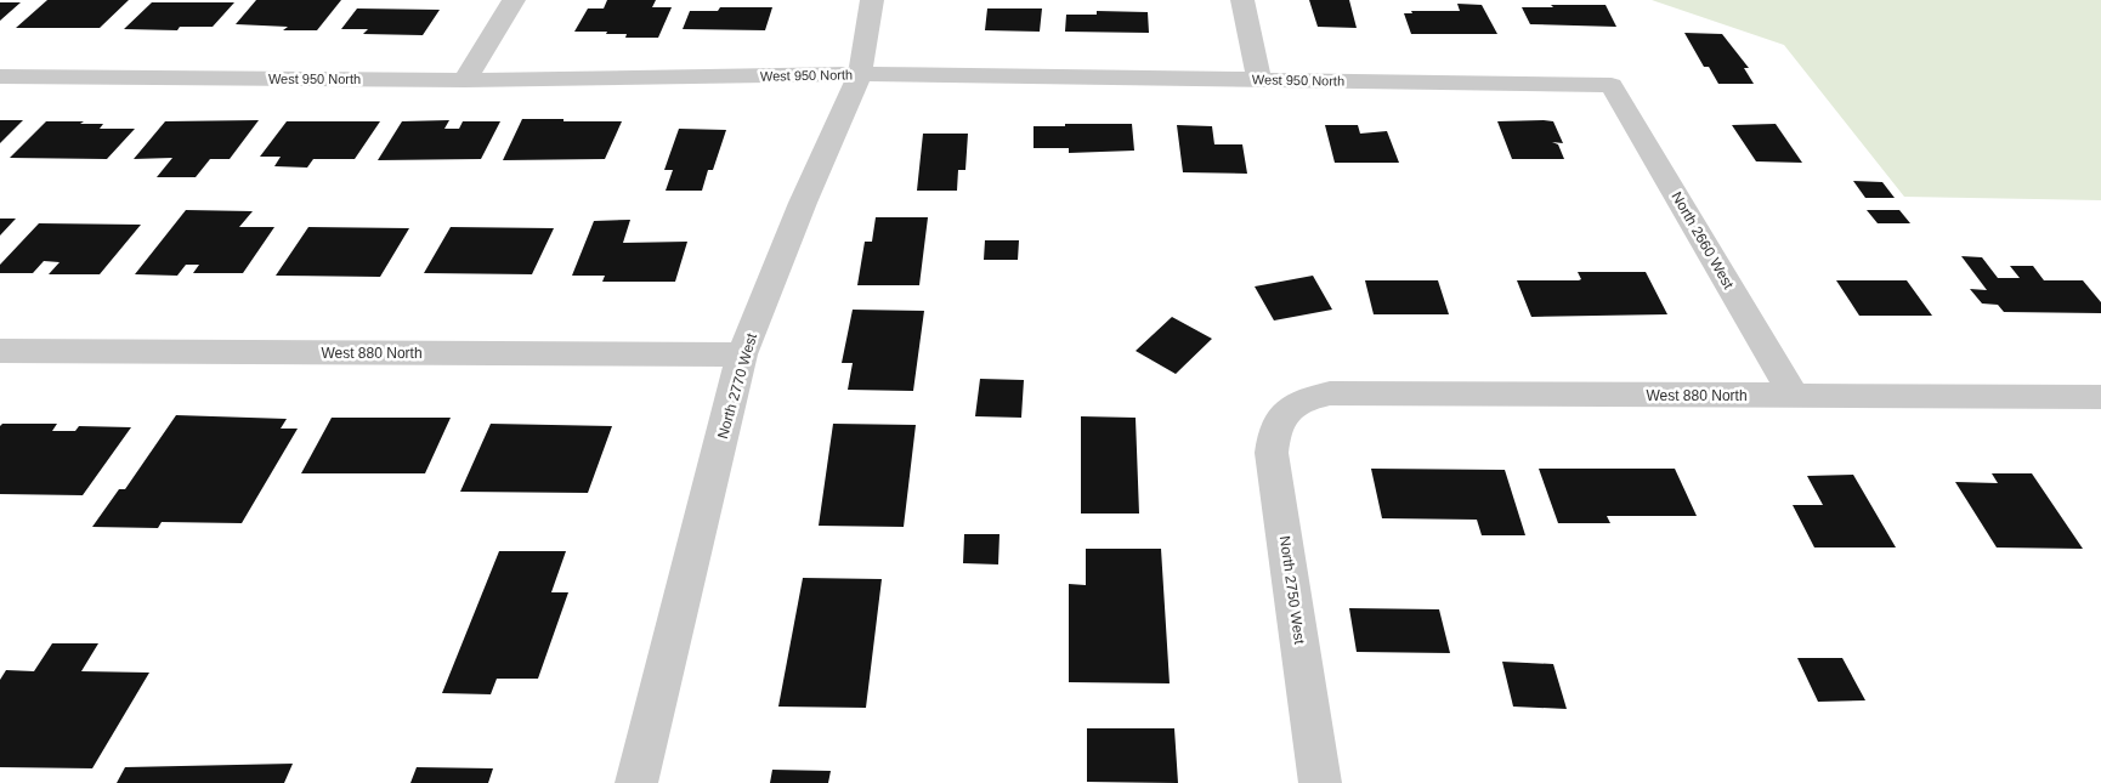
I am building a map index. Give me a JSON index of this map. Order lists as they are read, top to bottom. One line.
{"streets":{"street":["West 950 North","North 2660 West","West 880 North","North 2770 West","North 2750 West"]},"crossings":[["West 950 North","North 2660 West"],["West 950 North","North 2770 West"],["North 2660 West","West 880 North"],["West 880 North","North 2770 West"],["West 880 North","North 2750 West"]]}
